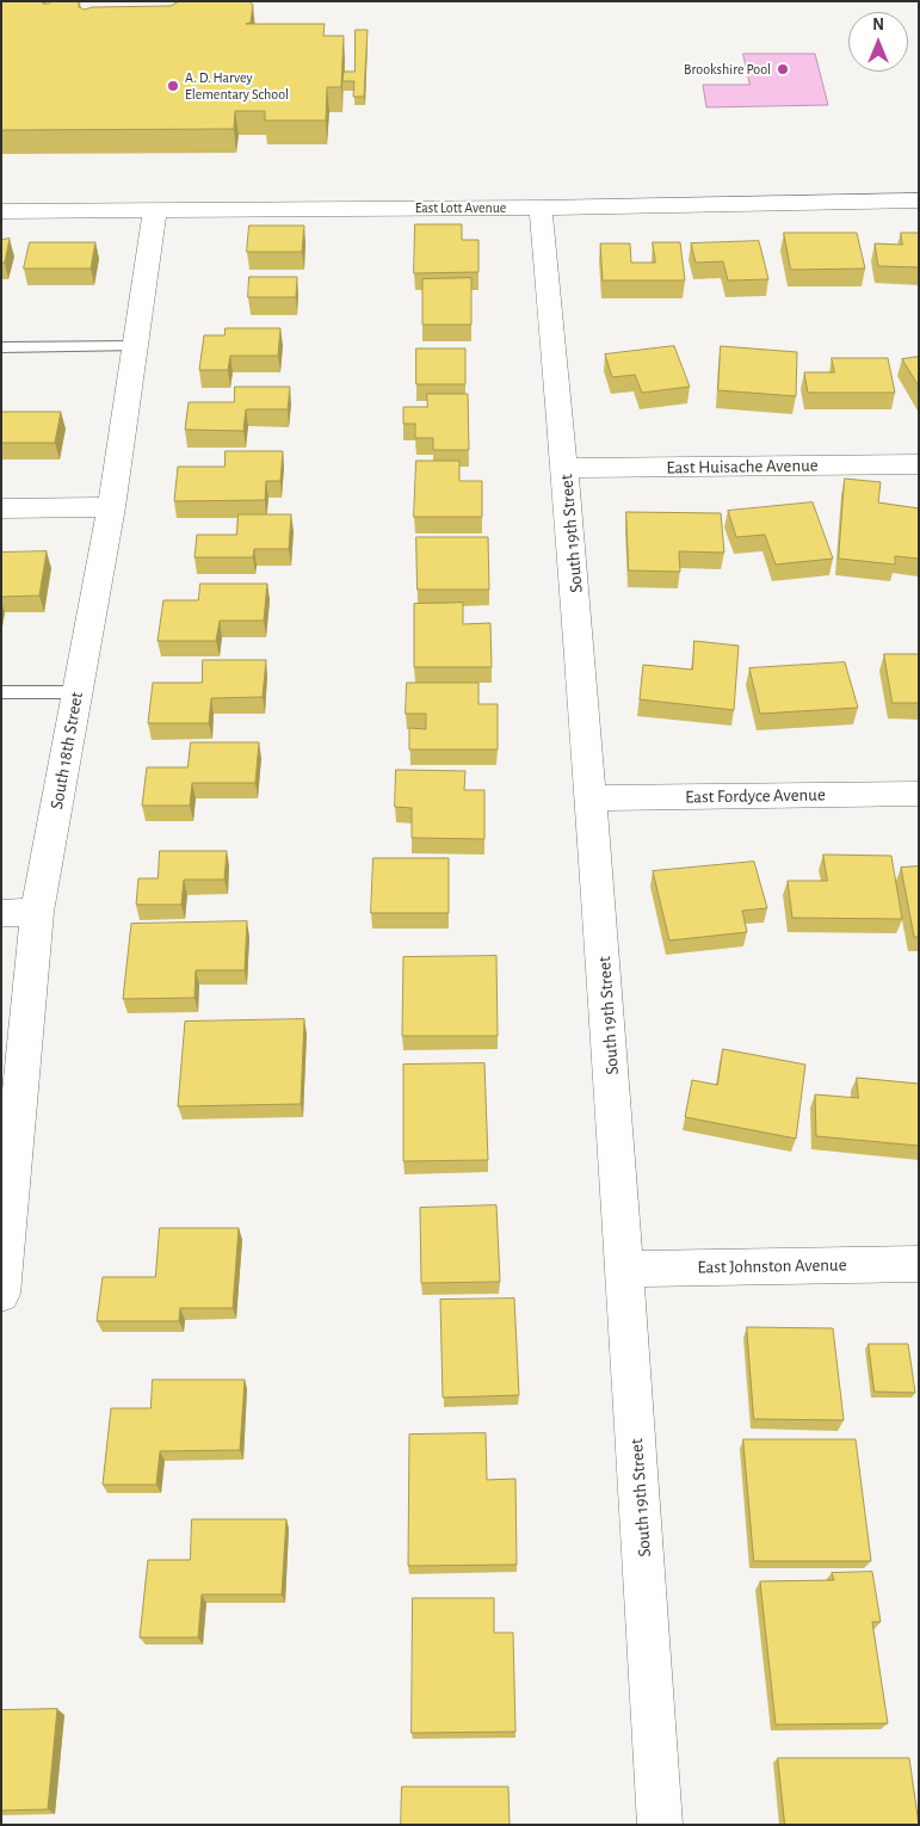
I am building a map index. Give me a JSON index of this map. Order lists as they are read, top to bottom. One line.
{"streets":{"street":["East Lott Avenue","East Huisache Avenue","South 19th Street","South 18th Street","East Fordyce Avenue","East Johnston Avenue"]},"crossings":[["East Lott Avenue","South 19th Street"],["East Lott Avenue","South 18th Street"],["East Huisache Avenue","South 19th Street"],["South 19th Street","East Fordyce Avenue"],["South 19th Street","East Johnston Avenue"]],"places":["Brookshire Pool","A. D. Harvey Elementary School"],"north":"top"}
